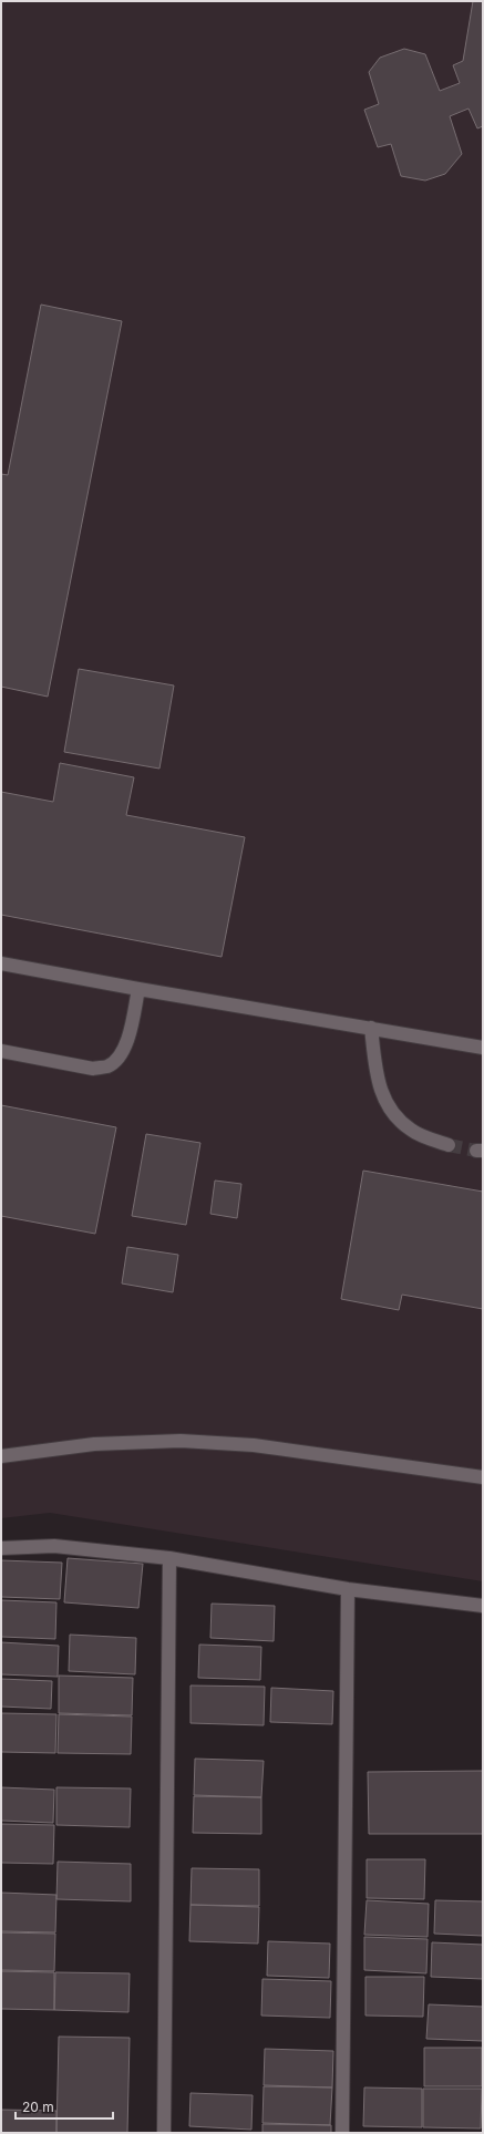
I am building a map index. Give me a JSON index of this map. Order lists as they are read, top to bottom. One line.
{"scale_bar":"20 m"}
